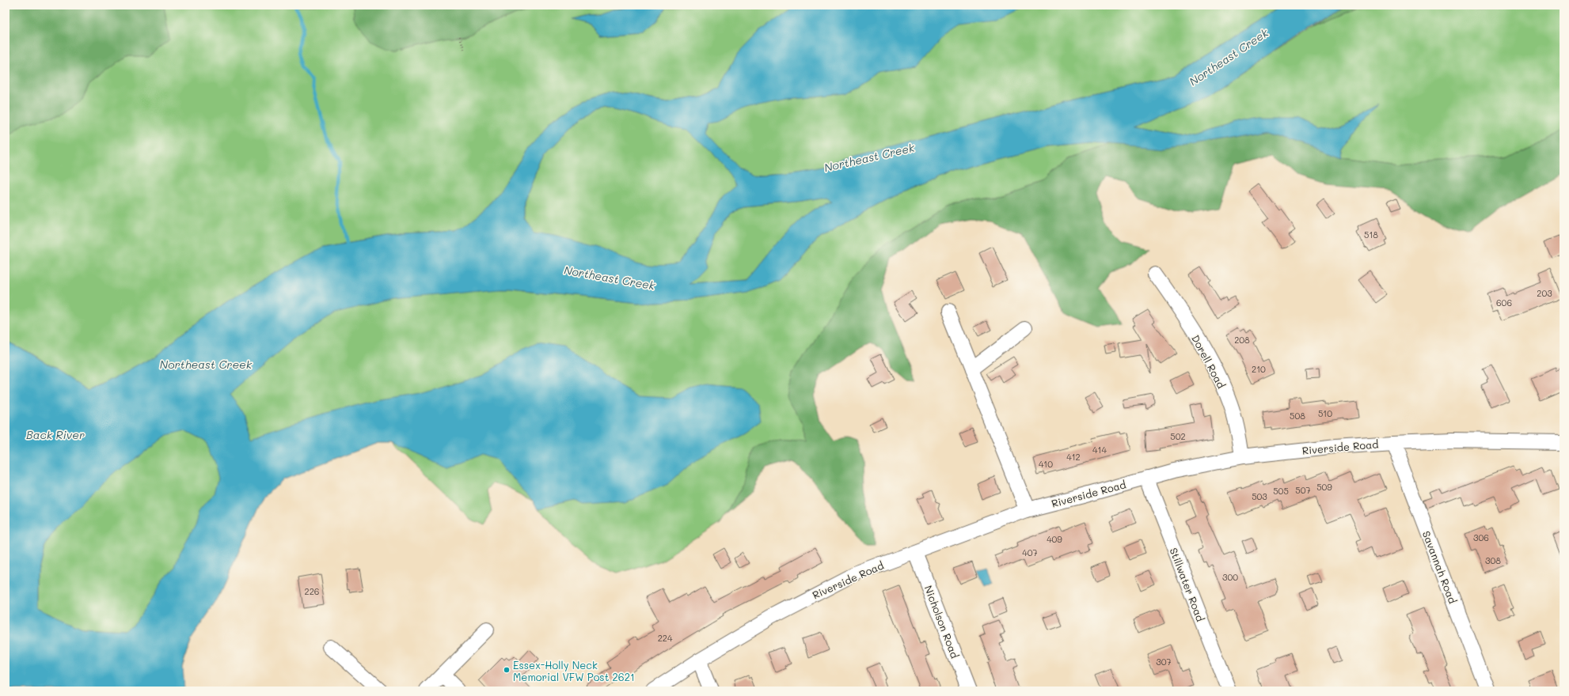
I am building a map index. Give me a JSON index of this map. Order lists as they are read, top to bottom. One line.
{"streets":{"street":["Dorell Road","Riverside Road","Savannah Road","Stillwater Road","Nicholson Road"]},"crossings":[["Dorell Road","Riverside Road"],["Riverside Road","Savannah Road"],["Riverside Road","Stillwater Road"],["Riverside Road","Nicholson Road"]],"water":["Northeast Creek","Back River"],"places":["Essex-Holly Neck Memorial VFW Post 2621"],"house_numbers":["518","203","606","208","210","510","508","502","414","412","410","509","507","505","503","306","409","407","308","300","226","224","307"]}
